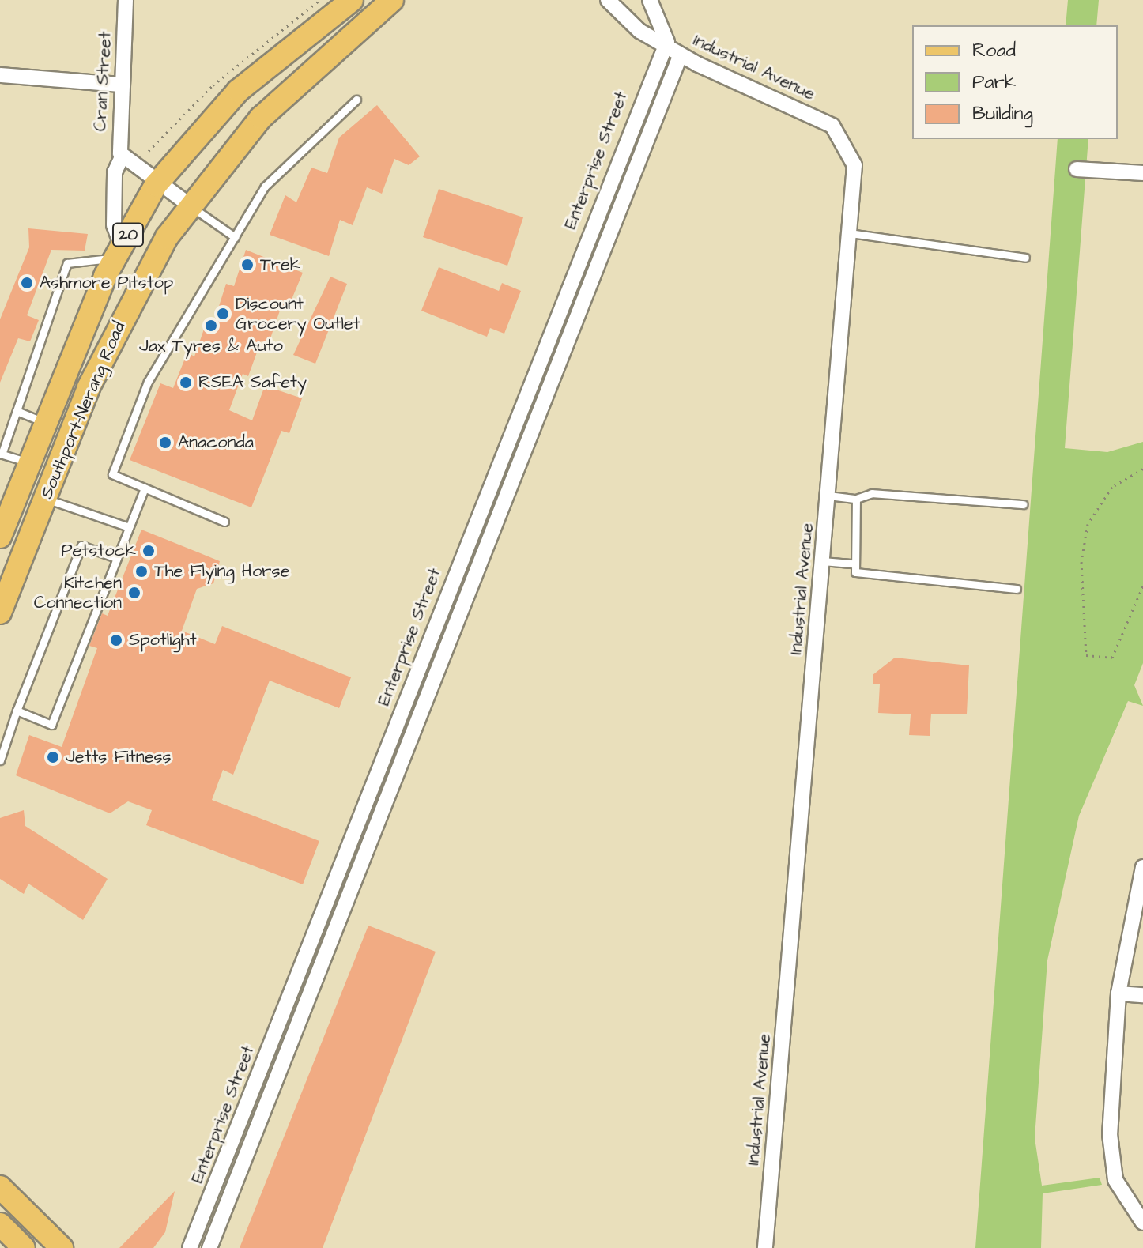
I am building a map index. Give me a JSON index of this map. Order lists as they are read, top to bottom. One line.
{"streets":{"main road":["20","Southport-Nerang Road"],"street":["Industrial Avenue","Cran Street","Enterprise Street"]},"crossings":[["Industrial Avenue","Enterprise Street"],["Cran Street","Southport-Nerang Road"]],"places":["Trek","Ashmore Pitstop","Discount Grocery Outlet","Jax Tyres & Auto","RSEA Safety","Anaconda","Petstock","The Flying Horse","Kitchen Connection","Spotlight","Jetts Fitness"],"legend":["Road","Park","Building"]}
